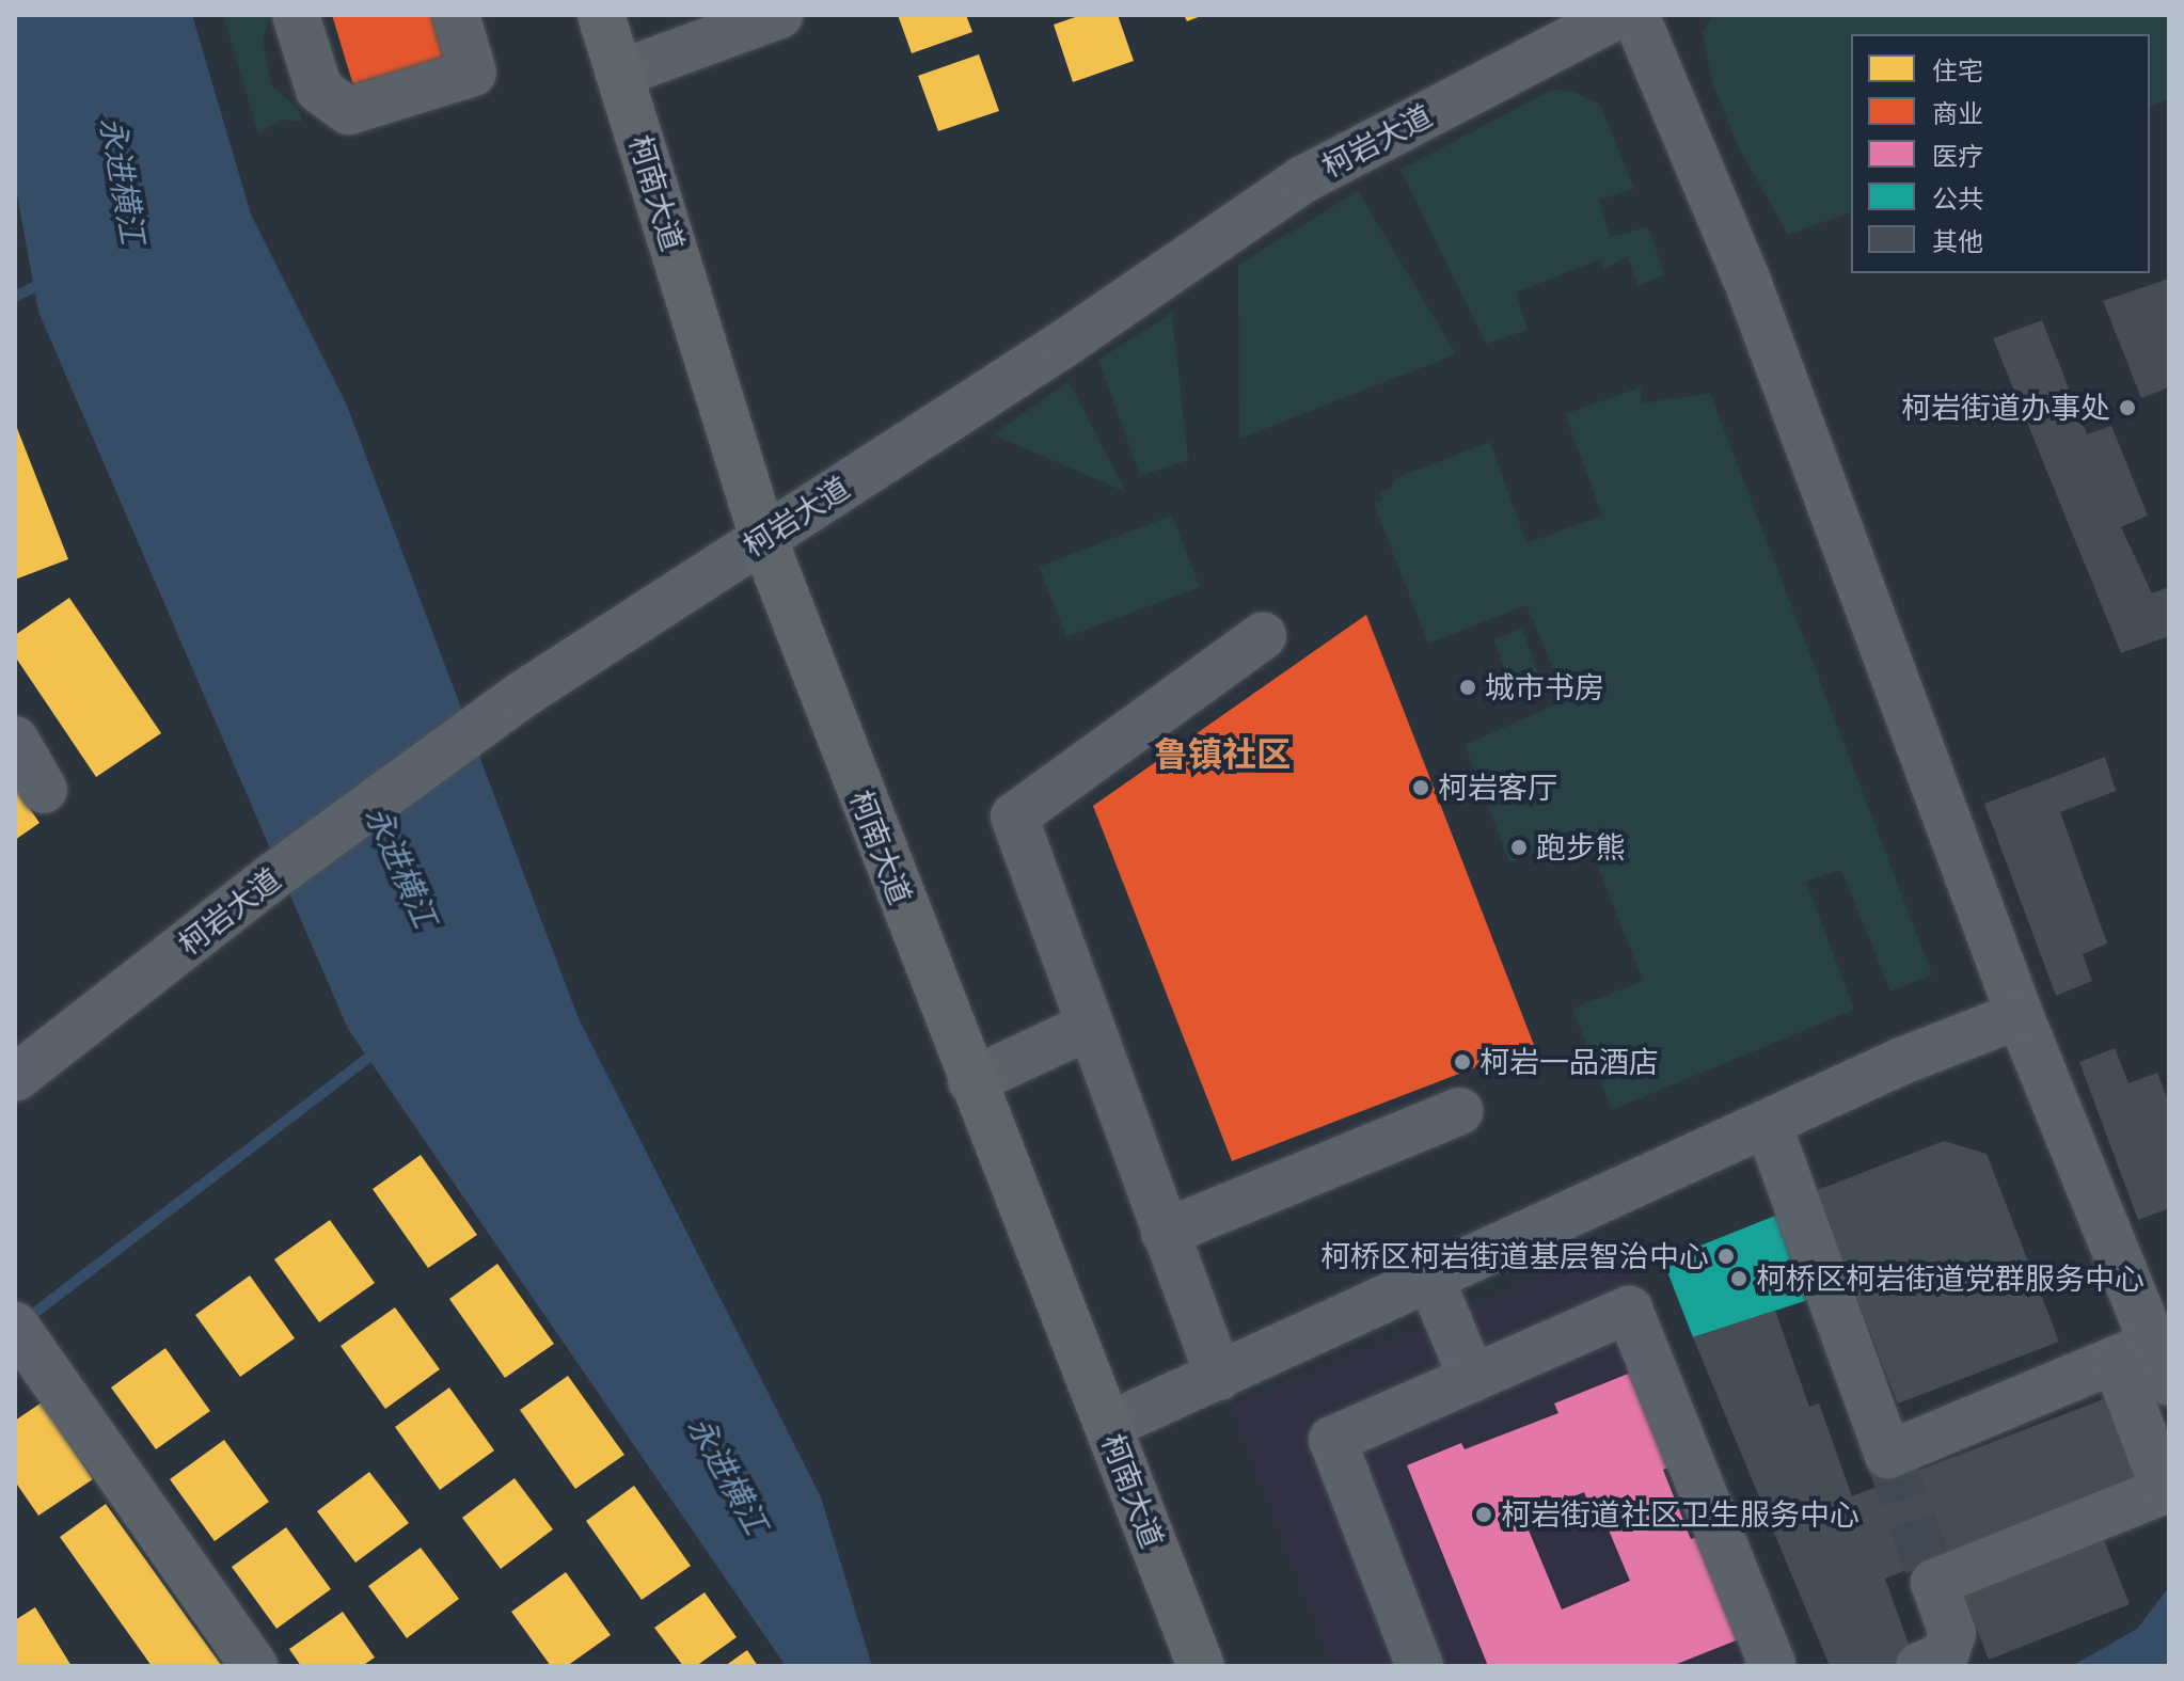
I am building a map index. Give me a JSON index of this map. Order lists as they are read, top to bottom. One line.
{"streets":{"main road":["柯南大道"],"street":["柯岩大道"]},"crossings":[["柯岩大道","柯南大道"]],"districts":["鲁镇社区"],"water":["永进横江"],"places":["柯岩街道办事处","城市书房","柯岩客厅","跑步熊","柯岩一品酒店","柯桥区柯岩街道基层智治中心","柯桥区柯岩街道党群服务中心","柯岩街道社区卫生服务中心"],"legend":["住宅","商业","医疗","公共","其他"]}
